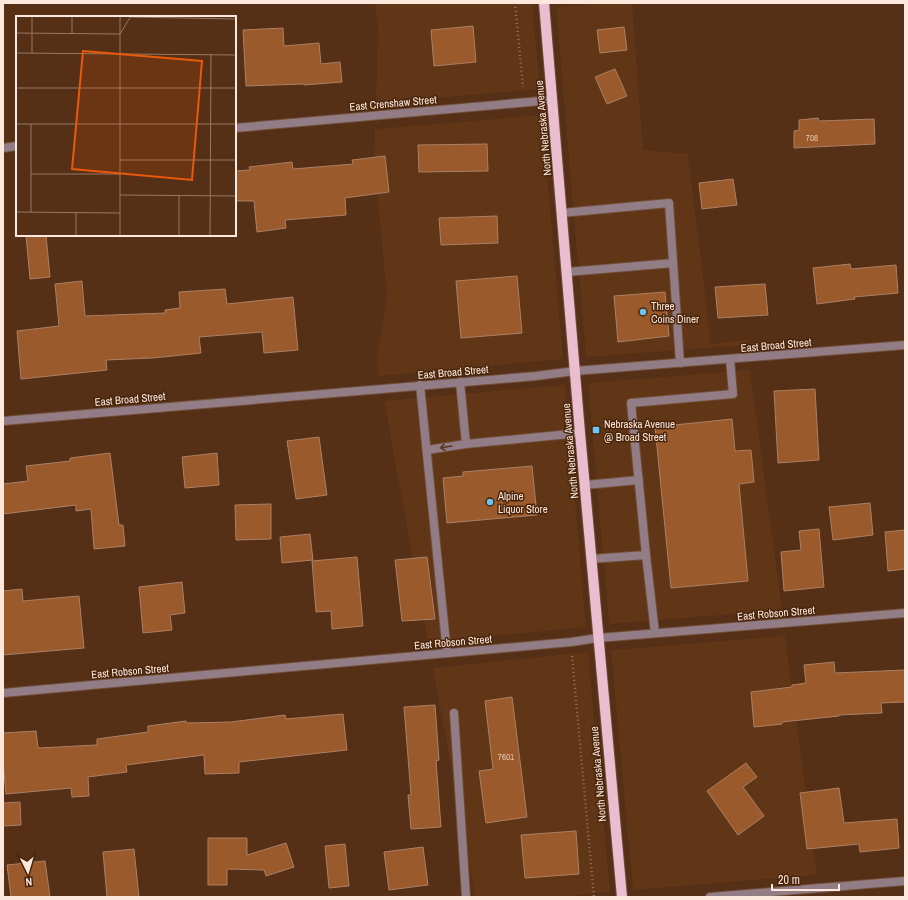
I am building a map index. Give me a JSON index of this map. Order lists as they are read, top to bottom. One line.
{"streets":{"main road":["North Nebraska Avenue"],"street":["East Crenshaw Street","East Broad Street","East Robson Street"]},"crossings":[["East Crenshaw Street","North Nebraska Avenue"],["North Nebraska Avenue","East Broad Street"],["North Nebraska Avenue","East Robson Street"]],"places":{"other":["Three Coins Diner","Alpine Liquor Store"],"transit":["Nebraska Avenue @ Broad Street"]},"house_numbers":["708","7601"],"scale_bar":"20 m","north":"bottom"}
